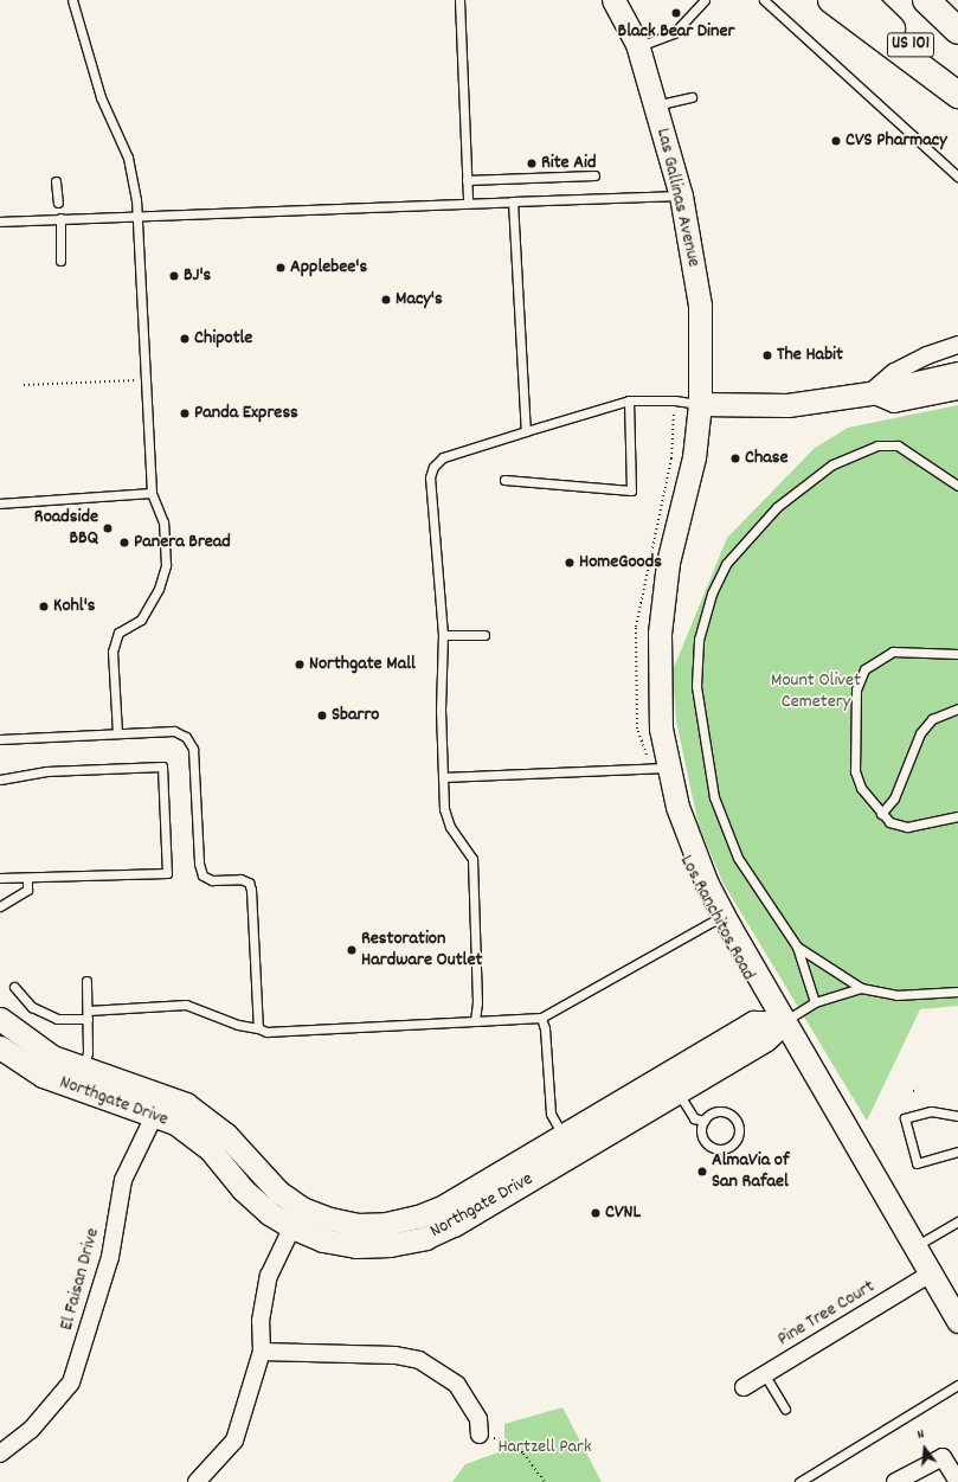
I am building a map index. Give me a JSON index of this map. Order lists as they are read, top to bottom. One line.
{"streets":{"highway":["US 101"],"main road":["Las Gallinas Avenue","Los Ranchitos Road","Northgate Drive"],"street":["El Faisan Drive","Pine Tree Court"]},"crossings":[["Las Gallinas Avenue","Los Ranchitos Road"],["Los Ranchitos Road","Northgate Drive"],["Los Ranchitos Road","Pine Tree Court"],["Northgate Drive","El Faisan Drive"]],"parks":["Mount Olivet Cemetery","Hartzell Park"],"places":["Black Bear Diner","CVS Pharmacy","Rite Aid","Applebee's","BJ's","Macy's","Chipotle","The Habit","Panda Express","Chase","Roadside BBQ","Panera Bread","HomeGoods","Kohl's","Northgate Mall","Sbarro","Restoration Hardware Outlet","AlmaVia of San Rafael","CVNL"],"north":"top"}
